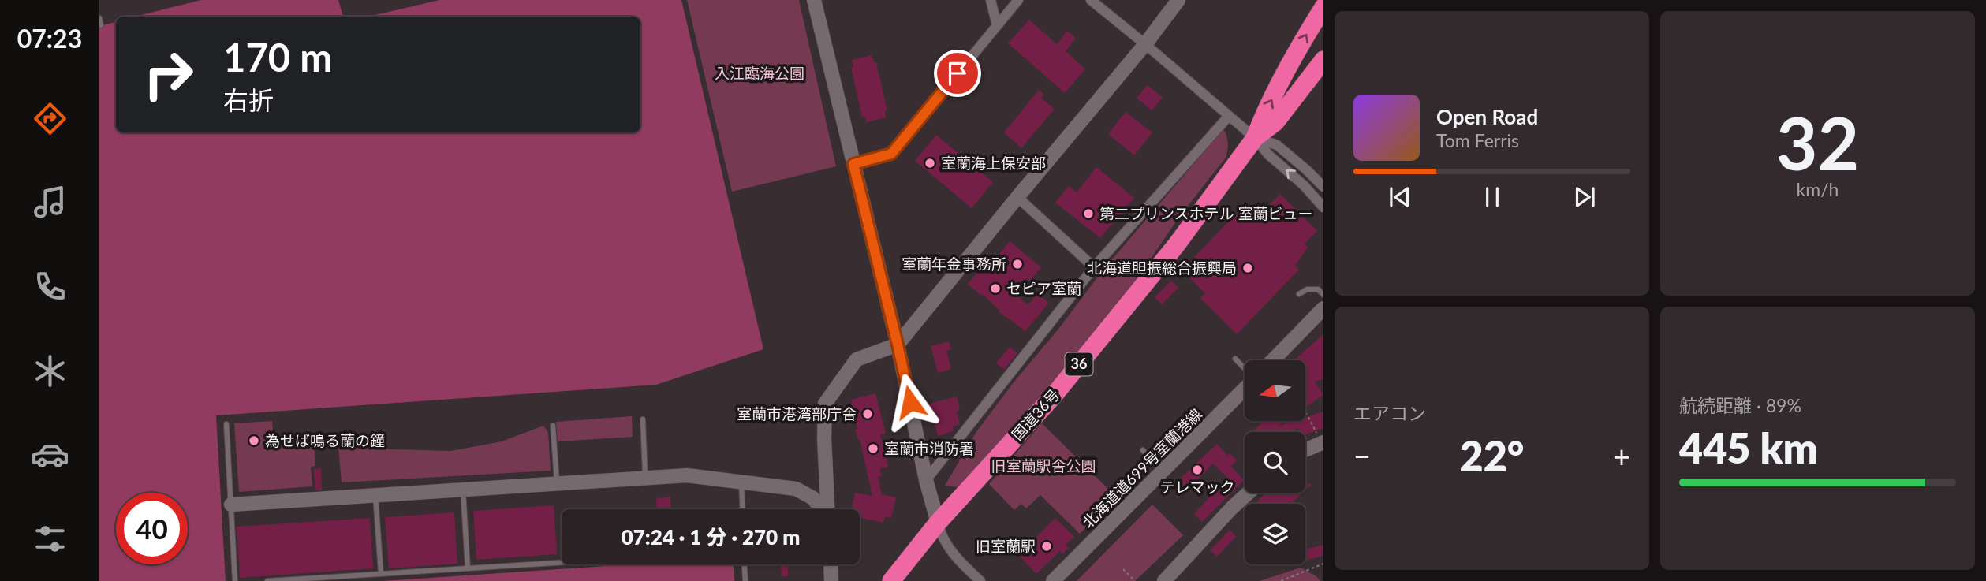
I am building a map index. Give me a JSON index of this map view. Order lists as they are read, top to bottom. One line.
{"streets":{"highway":["36","国道36号"],"street":["北海道道699号室蘭港線"]},"parks":["入江臨海公園","旧室蘭駅舎公園"],"places":["室蘭海上保安部","第二プリンスホテル 室蘭ビュー","室蘭年金事務所","北海道胆振総合振興局","セピア室蘭","室蘭市港湾部庁舎","為せば鳴る蘭の鐘","室蘭市消防署","テレマック","旧室蘭駅"],"north":"left","page":{"tabs":"07:23","tile":[["32","km/h"],"エアコン",["航続距離 · 89%","445 km"]],"turn":["170 m","右折"],"song":["Open Road","Tom Ferris"],"heat":["−","22°","+"],"limit":"40","trip":"07:24 · 1 分 · 270 m"}}
